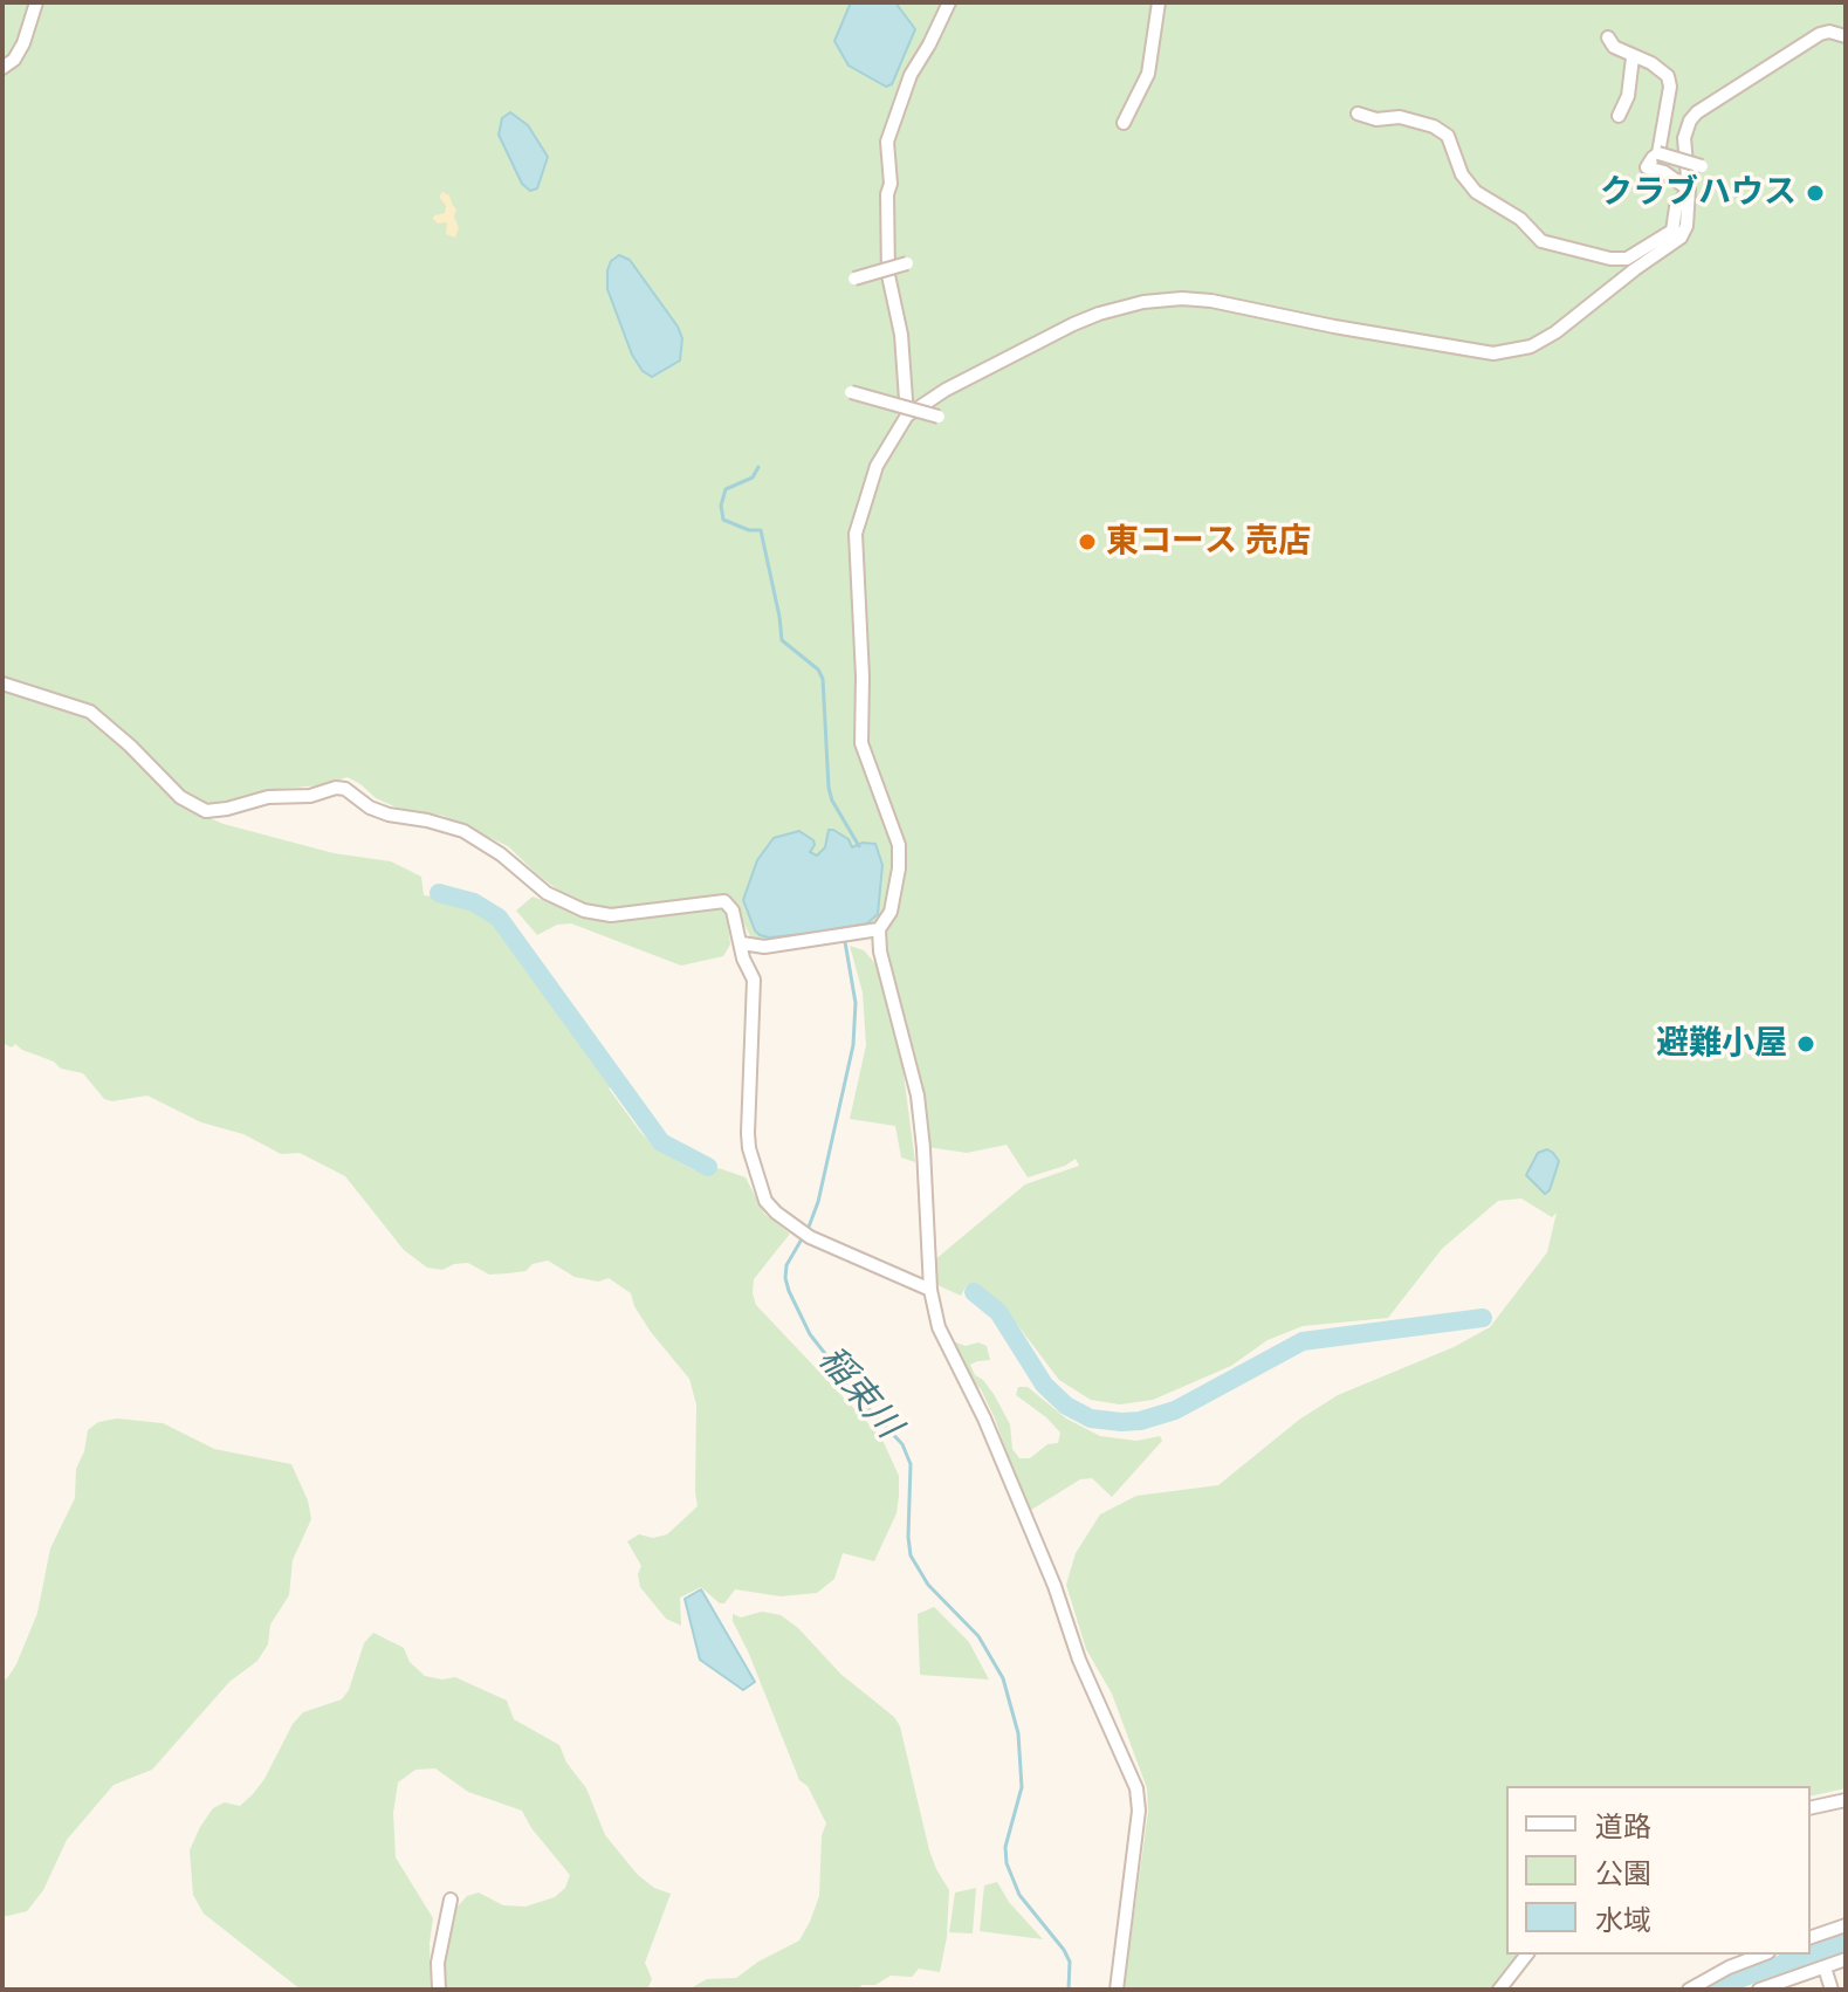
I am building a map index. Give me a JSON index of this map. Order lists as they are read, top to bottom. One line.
{"water":["稲束川"],"places":["クラブハウス","東コース 売店","避難小屋"],"legend":["道路","公園","水域"]}
